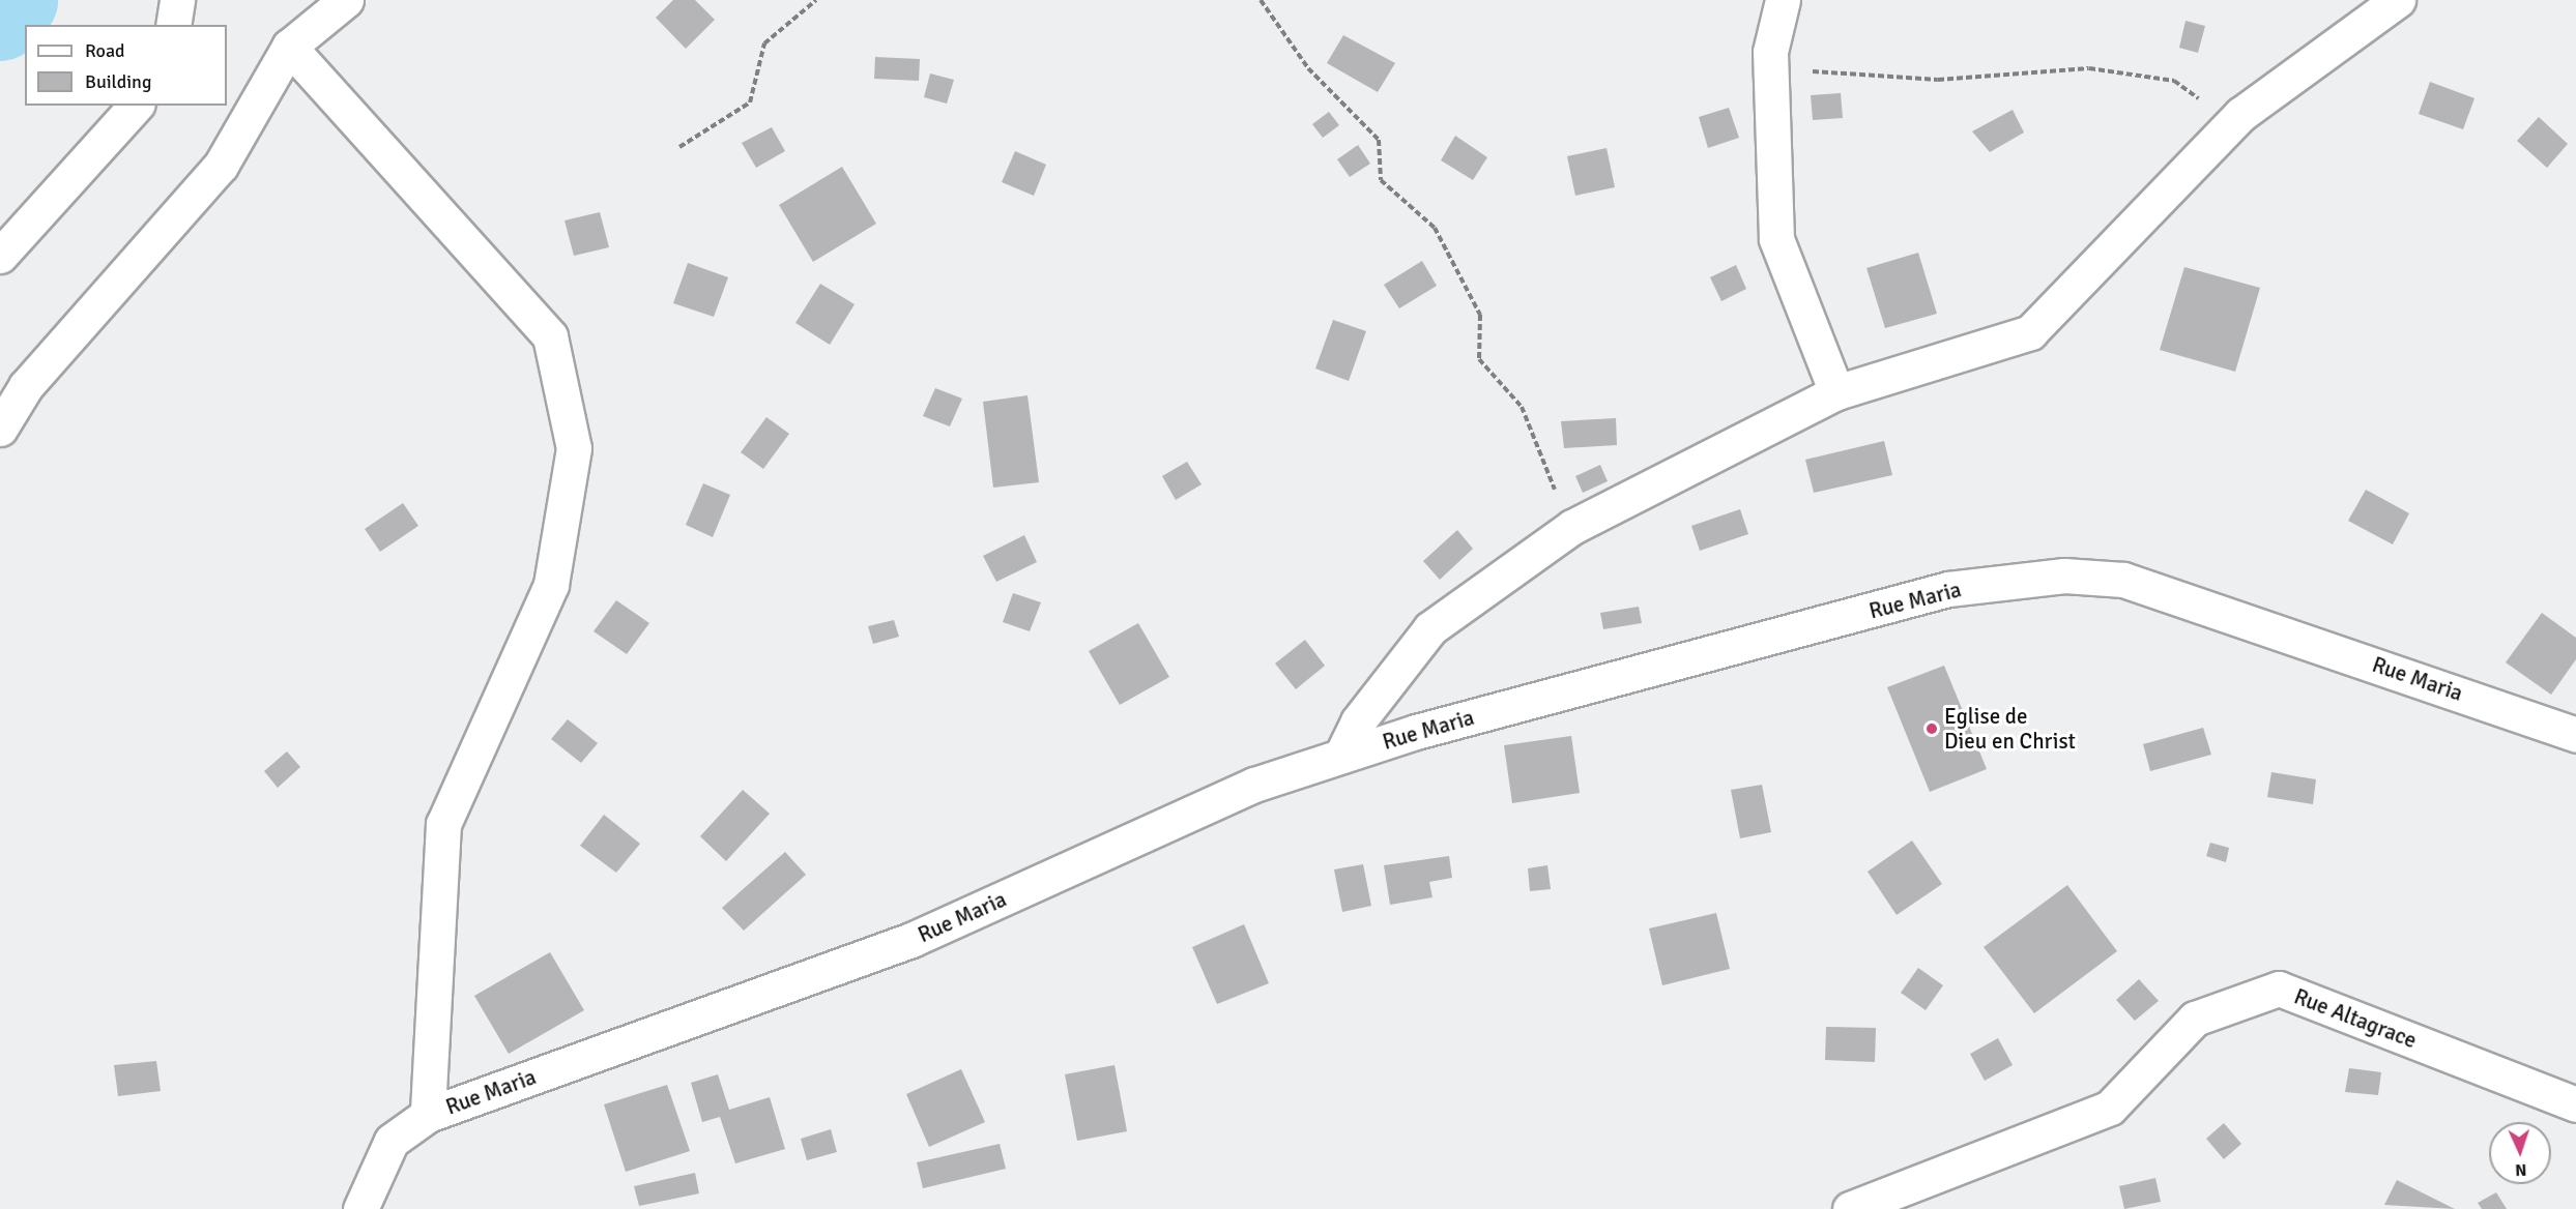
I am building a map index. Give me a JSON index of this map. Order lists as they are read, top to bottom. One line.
{"streets":{"street":["Rue Maria","Rue Altagrace"]},"places":["Eglise de Dieu en Christ"],"legend":["Road","Building"],"north":"bottom"}
